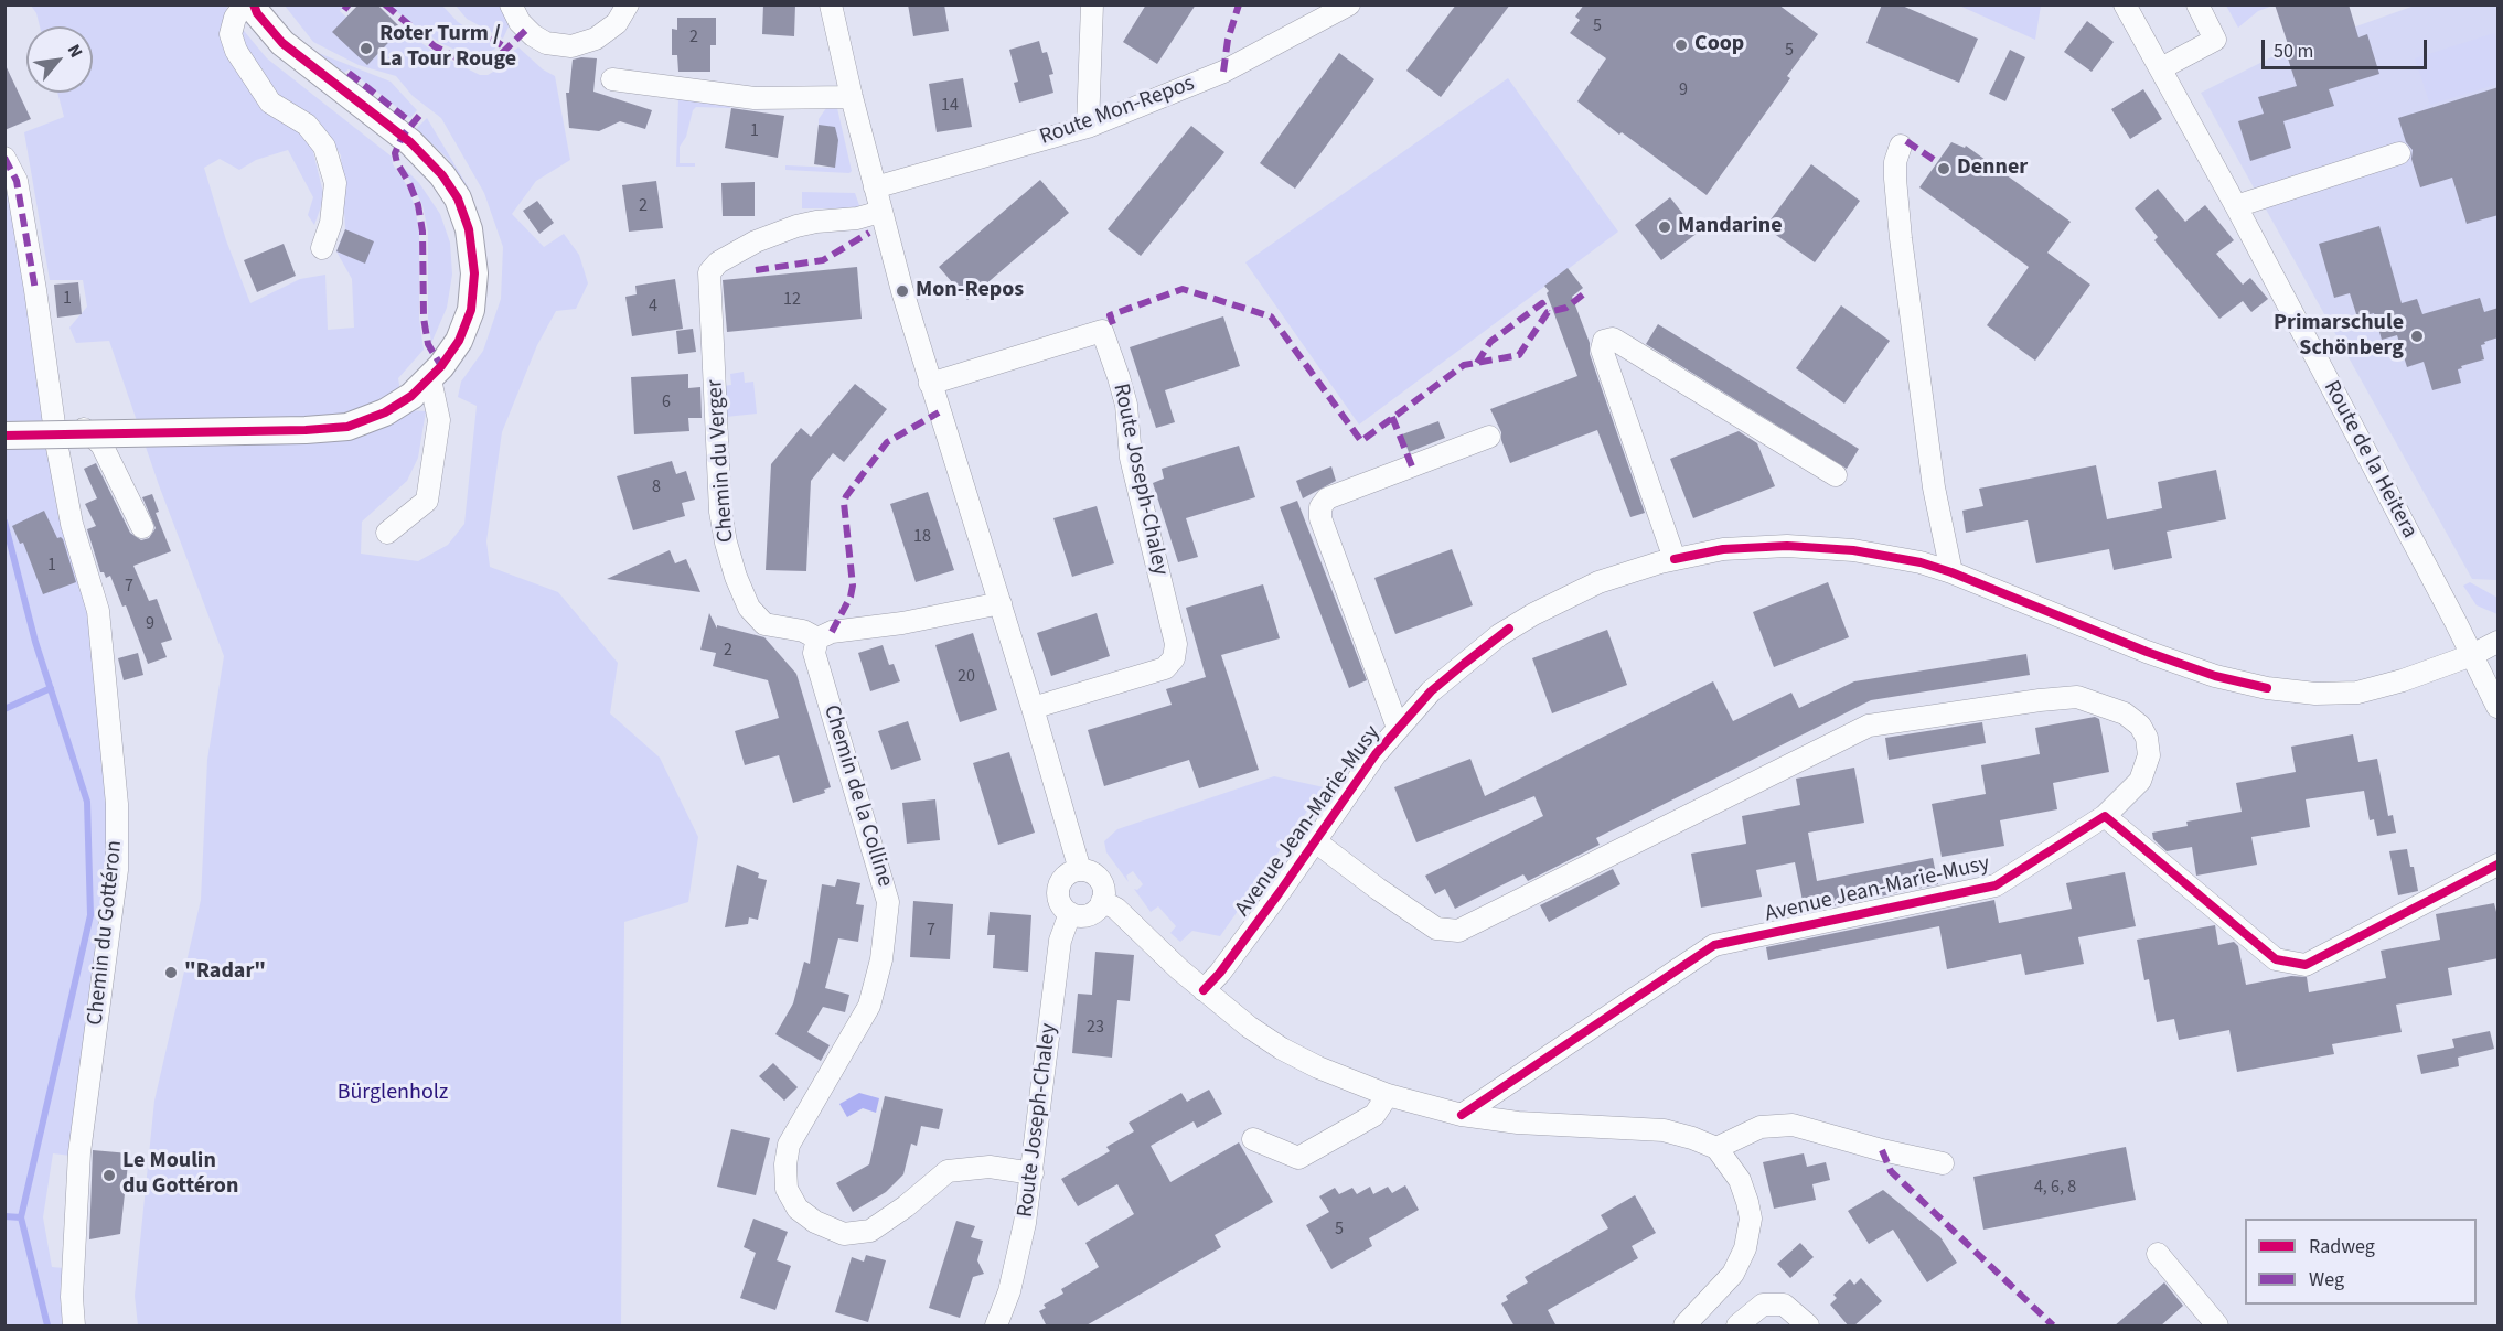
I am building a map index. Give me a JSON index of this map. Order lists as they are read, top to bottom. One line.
{"streets":{"street":["Route Mon-Repos","Route de la Heitera","Chemin du Verger","Route Joseph-Chaley","Chemin de la Colline","Avenue Jean-Marie-Musy","Chemin du Gottéron"]},"crossings":[["Route de la Heitera","Avenue Jean-Marie-Musy"],["Chemin du Verger","Chemin de la Colline"],["Route Joseph-Chaley","Chemin de la Colline"]],"parks":["Bürglenholz"],"places":["Coop","Roter Turm / La Tour Rouge","Denner","Mandarine","Mon-Repos","Primarschule Schönberg","\"Radar\"","Le Moulin du Gottéron"],"house_numbers":["5","2","5","9","14","1","2","1","12","4","6","8","18","1","7","9","2","20","7","23","4, 6, 8","5"],"legend":["Radweg","Weg"],"scale_bar":"50 m","north":"top right"}
